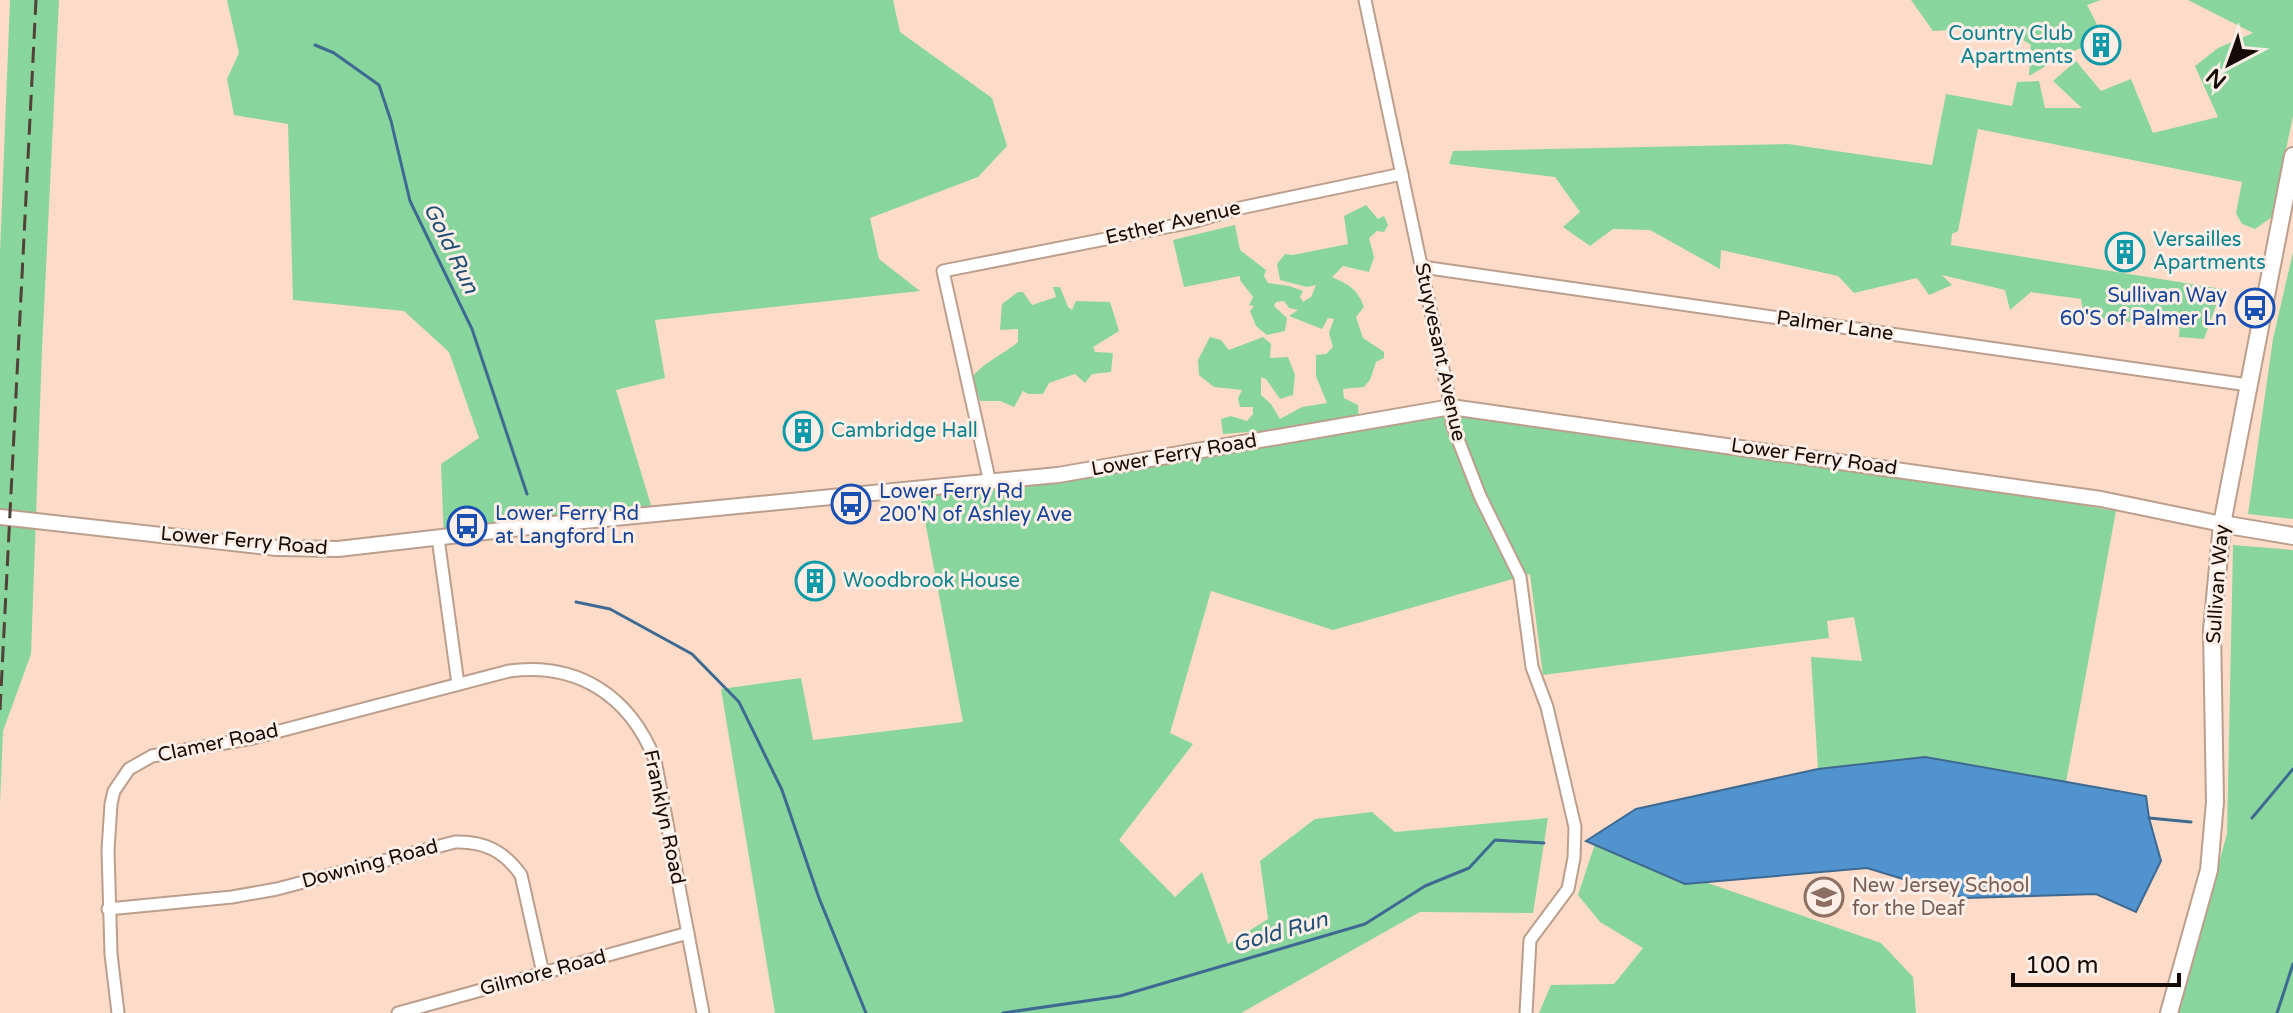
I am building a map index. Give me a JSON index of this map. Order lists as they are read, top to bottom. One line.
{"streets":{"main road":["Lower Ferry Road","Sullivan Way"],"street":["Esther Avenue","Palmer Lane","Stuyvesant Avenue","Clamer Road","Franklyn Road","Downing Road","Gilmore Road"]},"crossings":[["Esther Avenue","Stuyvesant Avenue"],["Esther Avenue","Lower Ferry Road"],["Palmer Lane","Stuyvesant Avenue"],["Palmer Lane","Sullivan Way"],["Stuyvesant Avenue","Lower Ferry Road"],["Lower Ferry Road","Sullivan Way"],["Clamer Road","Franklyn Road"],["Clamer Road","Downing Road"],["Franklyn Road","Gilmore Road"],["Downing Road","Gilmore Road"]],"water":["Gold Run"],"places":{"building":["Country Club Apartments","Versailles Apartments","Cambridge Hall","Woodbrook House"],"bus stop":["Sullivan Way 60'S of Palmer Ln","Lower Ferry Rd 200'N of Ashley Ave","Lower Ferry Rd at Langford Ln"],"school or university":["New Jersey School for the Deaf"]},"scale_bar":"100 m","north":"bottom left"}
